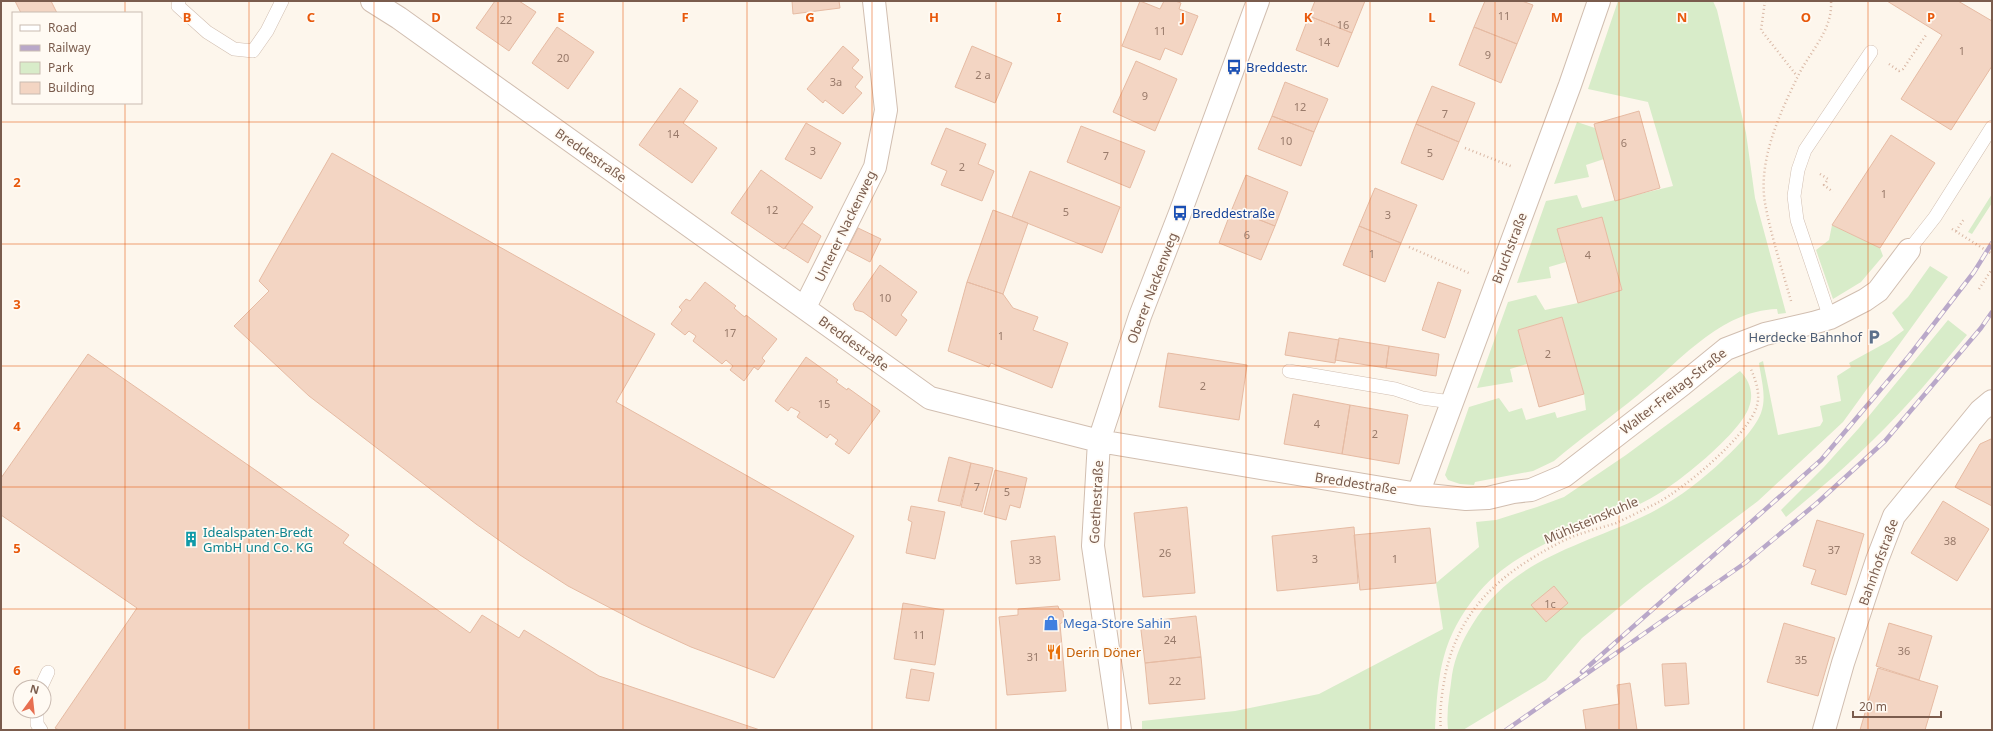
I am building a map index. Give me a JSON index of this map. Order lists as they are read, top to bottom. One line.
{"streets":{"street":["Breddestraße","Unterer Nackenweg","Bruchstraße","Oberer Nackenweg","Walter-Freitag-Straße","Goethestraße","Bahnhofstraße"],"path":["Mühlsteinskuhle"]},"crossings":[["Breddestraße","Unterer Nackenweg"],["Breddestraße","Bruchstraße"],["Breddestraße","Oberer Nackenweg"],["Breddestraße","Walter-Freitag-Straße"],["Breddestraße","Goethestraße"],["Bruchstraße","Walter-Freitag-Straße"],["Oberer Nackenweg","Goethestraße"],["Walter-Freitag-Straße","Mühlsteinskuhle"]],"places":{"bus stop":["Breddestr.","Breddestraße"],"parking":["Herdecke Bahnhof"],"building":["Idealspaten-Bredt GmbH und Co. KG"],"shop":["Mega-Store Sahin"],"restaurant":["Derin Döner"]},"house_numbers":["11","22","16","11","14","1","9","20","2 a","3a","9","12","7","14","10","6","3","5","7","2","1","12","5","3","6","1","4","10","17","1","2","2","15","4","2","7","5","38","37","26","3","1","33","1c","11","24","36","31","35","22"],"legend":["Road","Railway","Park","Building"],"scale_bar":"20 m","north":"top","grid":{"columns":["B","C","D","E","F","G","H","I","J","K","L","M","N","O","P"],"rows":["2","3","4","5","6"]}}
